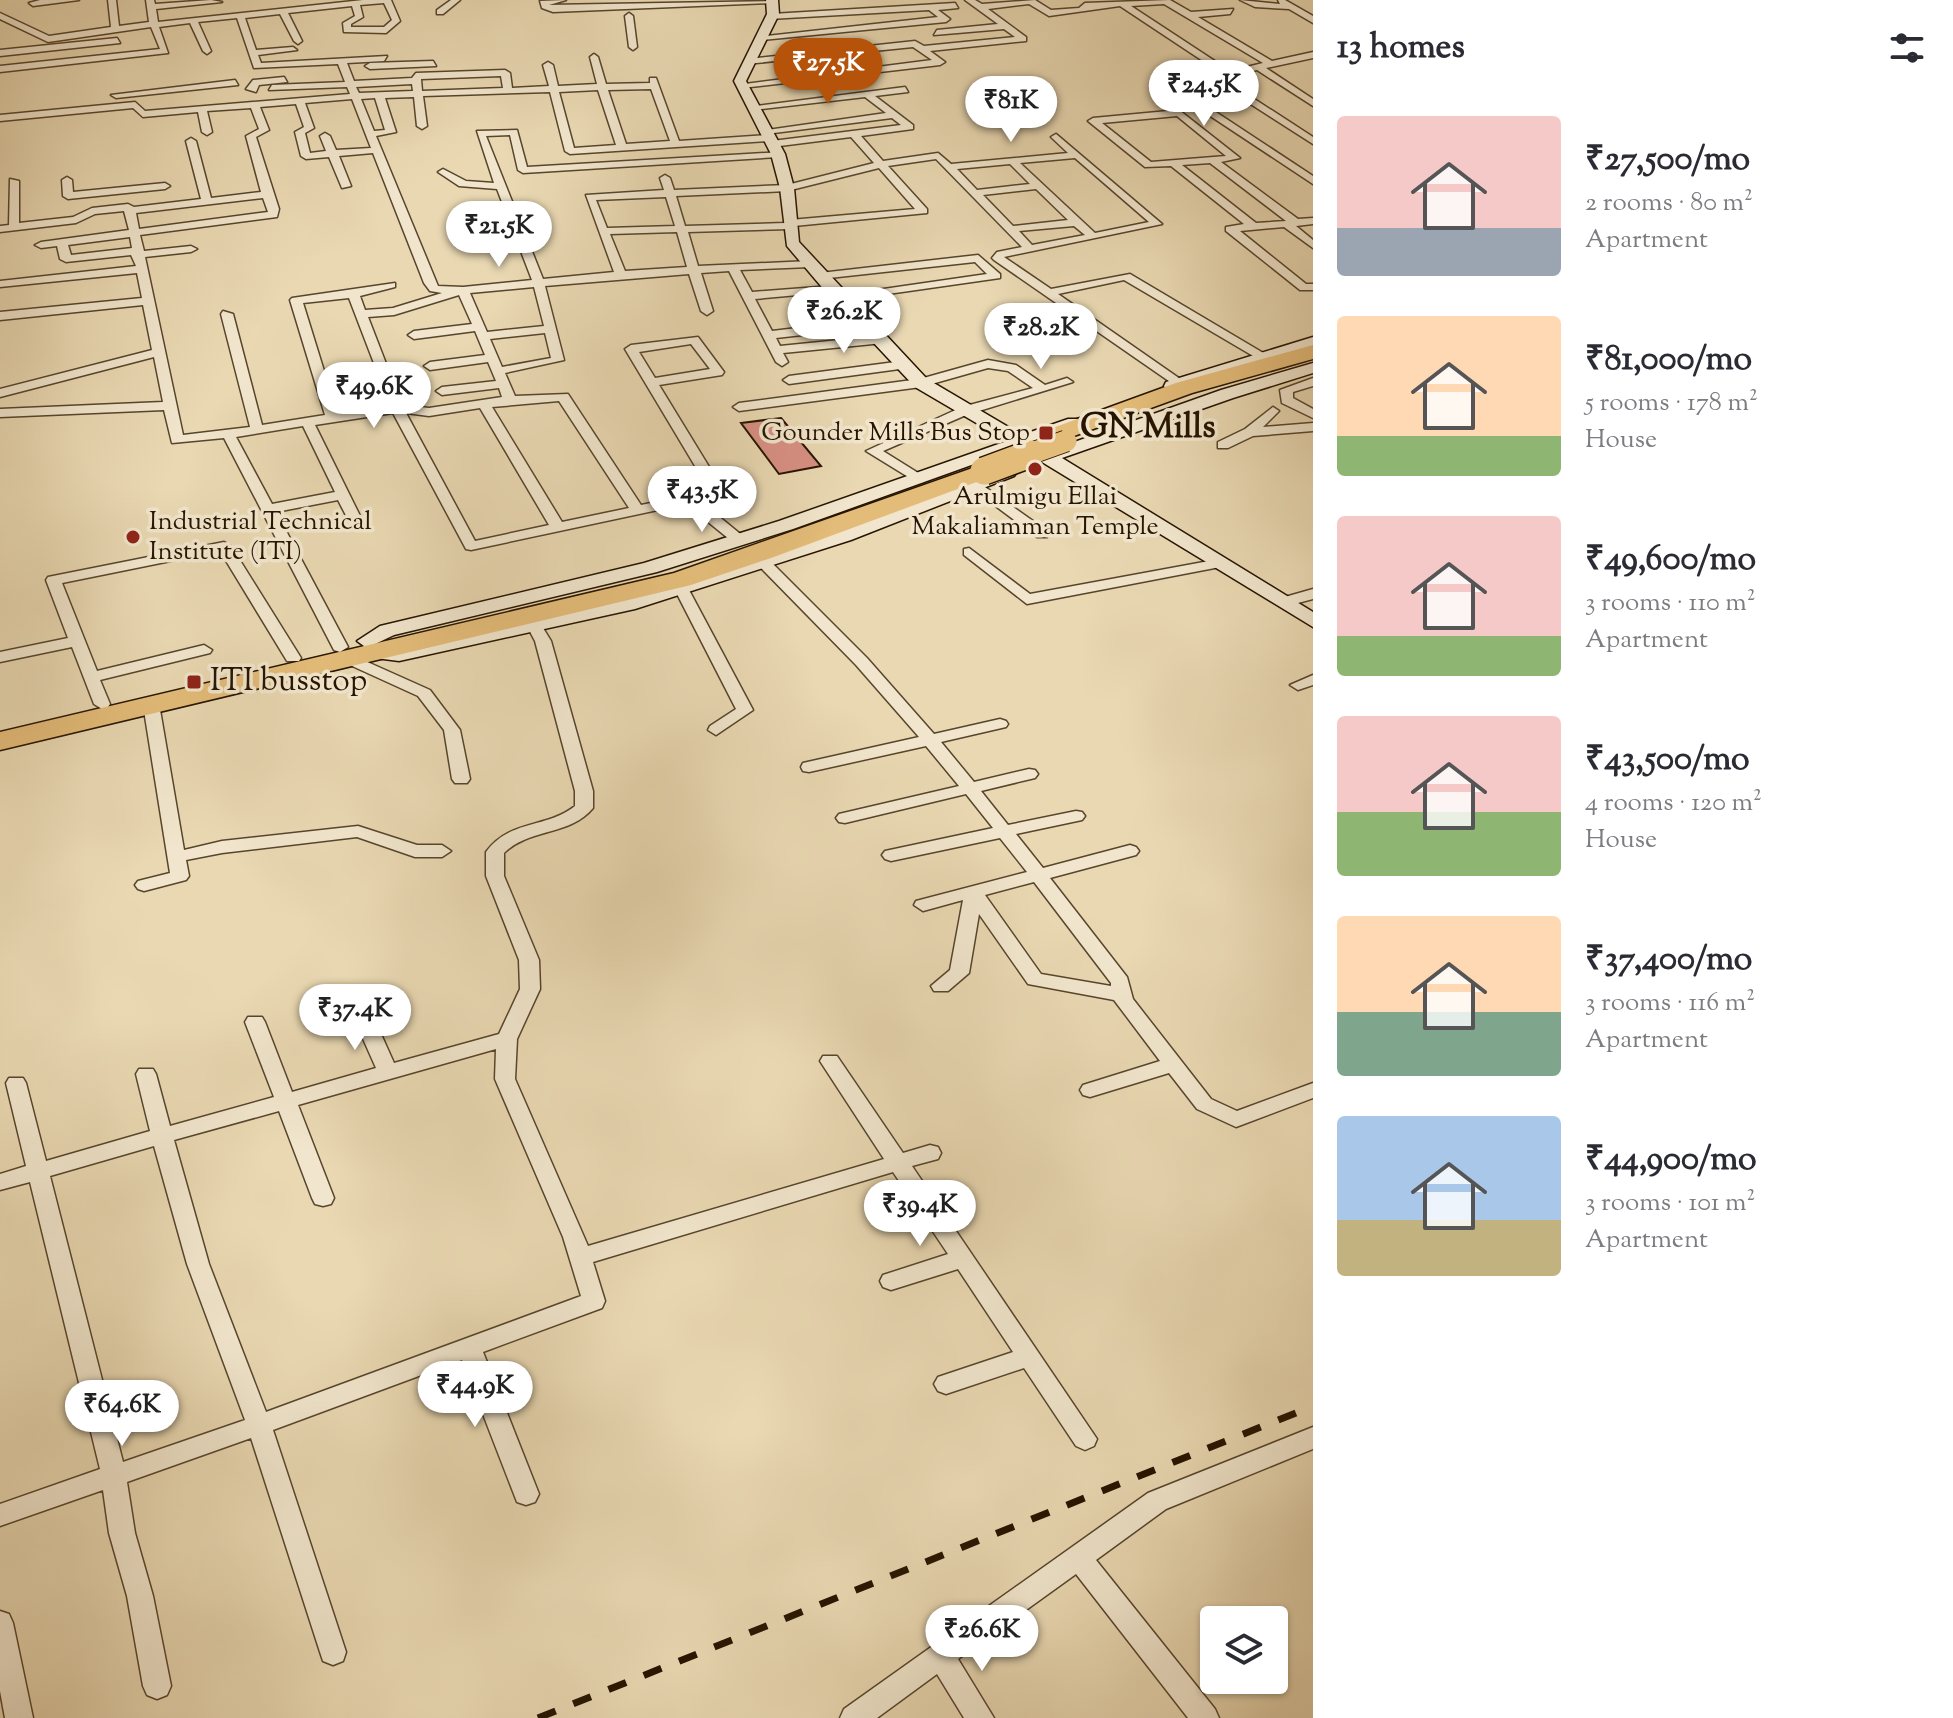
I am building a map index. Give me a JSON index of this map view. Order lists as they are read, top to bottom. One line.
{"districts":["GN Mills"],"places":{"transit":["Gounder Mills Bus Stop","ITI busstop"],"other":["Arulmigu Ellai Makaliamman Temple","Industrial Technical Institute (ITI)"]},"page":{"heading":"13 homes","price":["₹27.5K","₹24.5K","₹81K","₹21.5K","₹26.2K","₹28.2K","₹49.6K","₹43.5K","₹37.4K","₹39.4K","₹44.9K","₹64.6K","₹26.6K"],"list":[{"name":"₹27,500/mo","note":"2 rooms · 80 m² · Apartment"},{"name":"₹81,000/mo","note":"5 rooms · 178 m² · House"},{"name":"₹49,600/mo","note":"3 rooms · 110 m² · Apartment"},{"name":"₹43,500/mo","note":"4 rooms · 120 m² · House"},{"name":"₹37,400/mo","note":"3 rooms · 116 m² · Apartment"},{"name":"₹44,900/mo","note":"3 rooms · 101 m² · Apartment"}]}}
